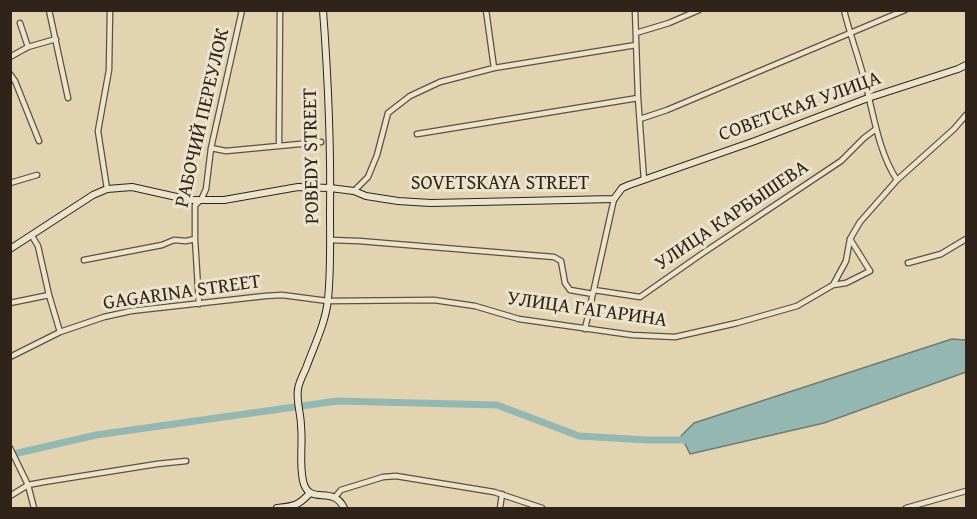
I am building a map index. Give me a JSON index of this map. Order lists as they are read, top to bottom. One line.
{"streets":{"street":["СОВЕТСКАЯ УЛИЦА","РАБОЧИЙ ПЕРЕУЛОК","POBEDY STREET","SOVETSKAYA STREET","УЛИЦА КАРБЫШЕВА","GAGARINA STREET","УЛИЦА ГАГАРИНА"]},"crossings":[["СОВЕТСКАЯ УЛИЦА","SOVETSKAYA STREET"],["РАБОЧИЙ ПЕРЕУЛОК","SOVETSKAYA STREET"],["РАБОЧИЙ ПЕРЕУЛОК","GAGARINA STREET"],["POBEDY STREET","SOVETSKAYA STREET"],["POBEDY STREET","УЛИЦА КАРБЫШЕВА"],["POBEDY STREET","GAGARINA STREET"],["POBEDY STREET","УЛИЦА ГАГАРИНА"],["GAGARINA STREET","УЛИЦА ГАГАРИНА"]]}
